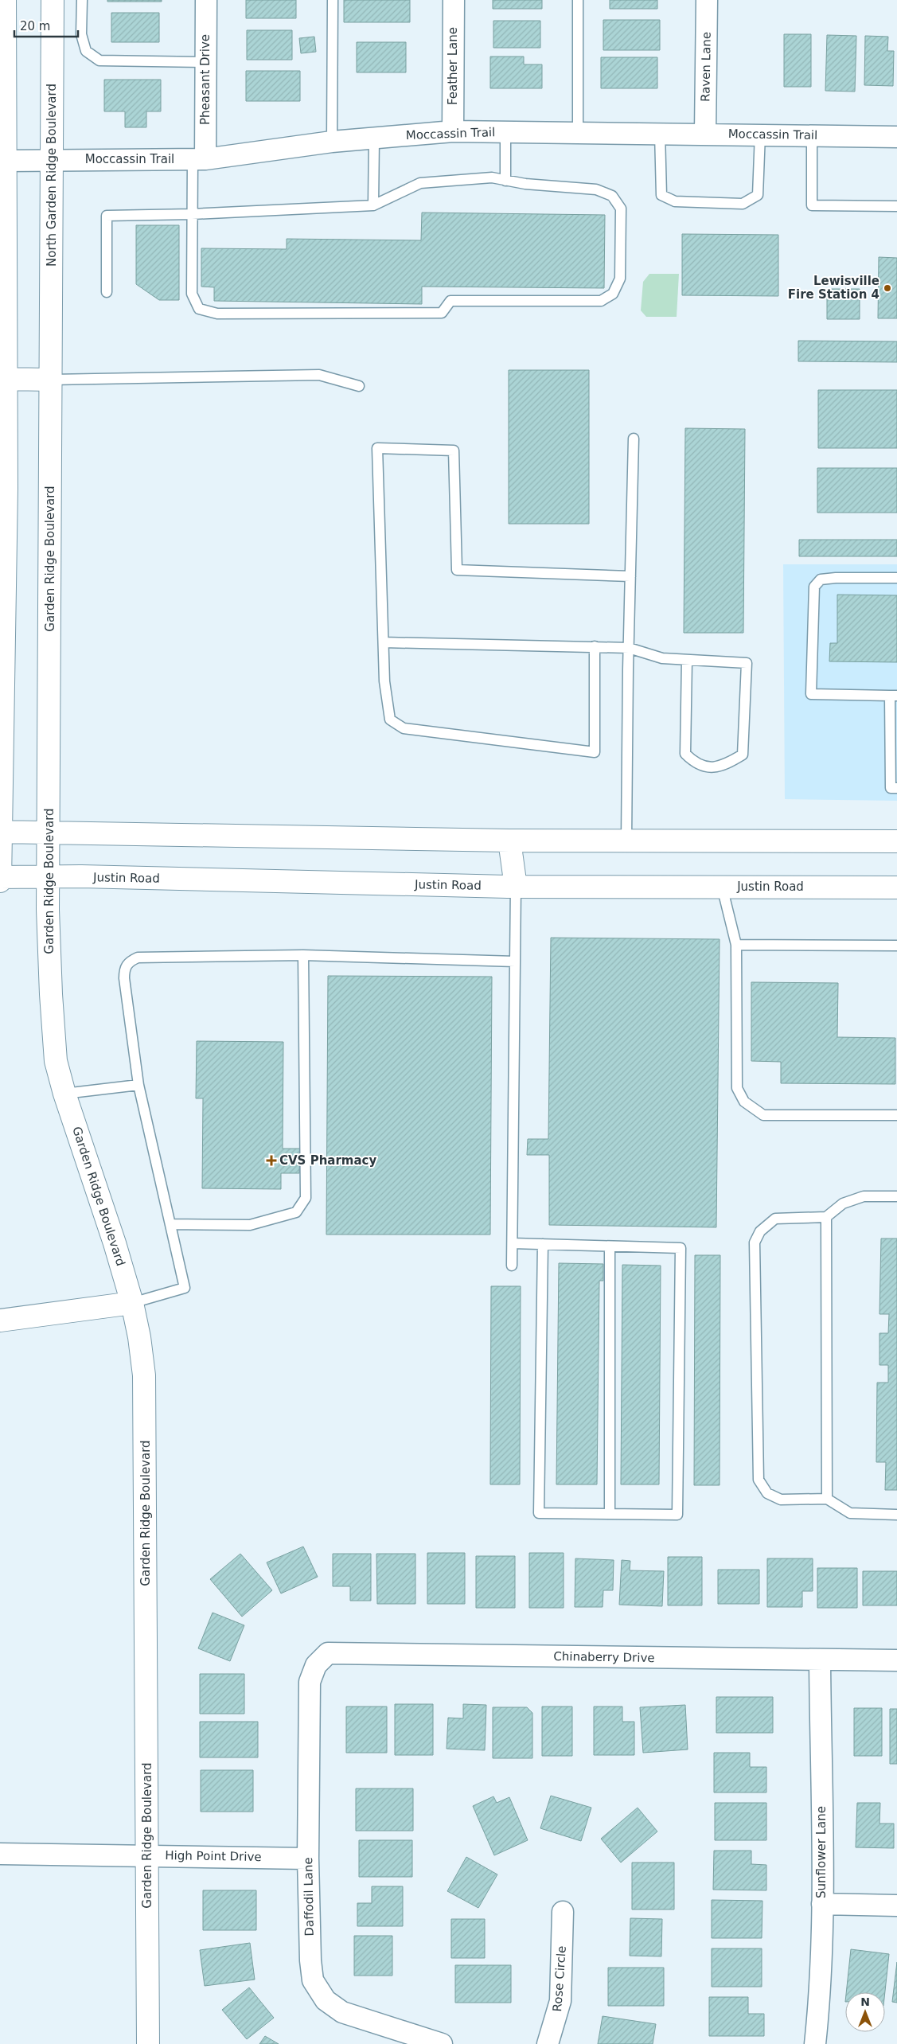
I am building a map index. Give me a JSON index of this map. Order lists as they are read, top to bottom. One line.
{"streets":{"main road":["North Garden Ridge Boulevard","Garden Ridge Boulevard","Justin Road"],"street":["Feather Lane","Raven Lane","Pheasant Drive","Moccassin Trail","Chinaberry Drive","Sunflower Lane","High Point Drive","Daffodil Lane","Rose Circle"]},"crossings":[["Feather Lane","Moccassin Trail"],["Raven Lane","Moccassin Trail"],["Pheasant Drive","Moccassin Trail"],["Moccassin Trail","North Garden Ridge Boulevard"],["North Garden Ridge Boulevard","Garden Ridge Boulevard"],["Garden Ridge Boulevard","Justin Road"],["Garden Ridge Boulevard","High Point Drive"],["Chinaberry Drive","Sunflower Lane"],["Chinaberry Drive","Daffodil Lane"],["High Point Drive","Daffodil Lane"]],"places":{"other":["Lewisville Fire Station 4"],"health":["CVS Pharmacy"]},"scale_bar":"20 m","north":"top"}
